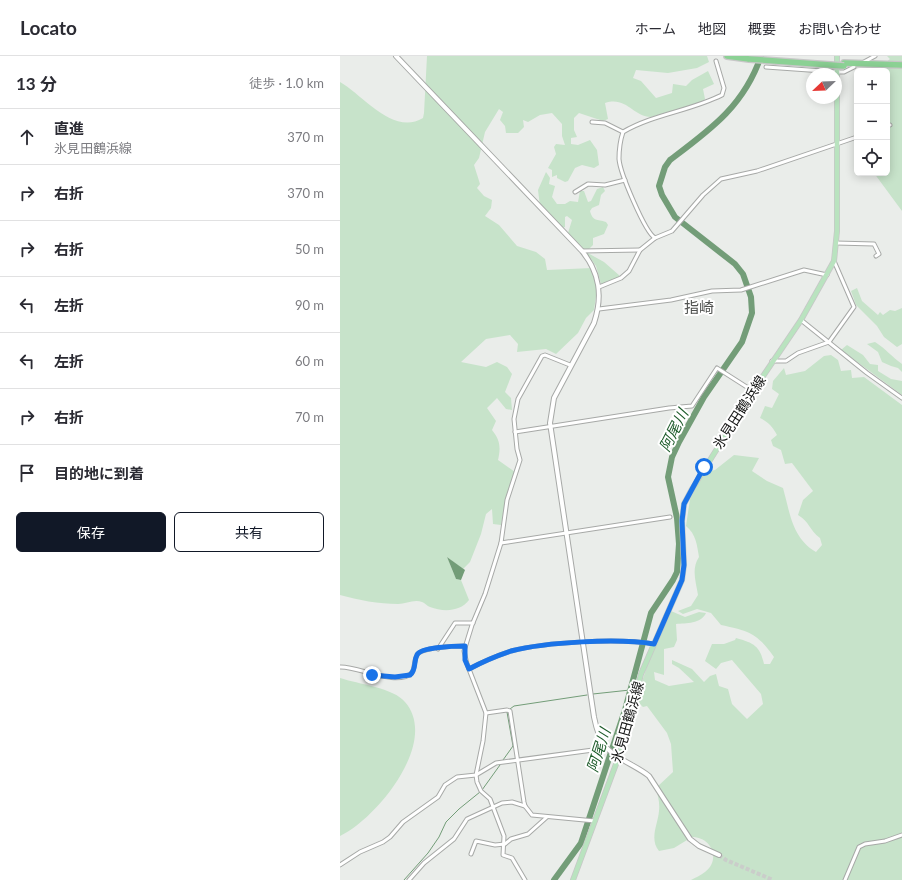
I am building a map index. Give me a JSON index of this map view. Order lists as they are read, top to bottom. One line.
{"streets":{"main road":["氷見田鶴浜線"]},"districts":["指崎"],"water":["阿尾川"],"north":"bottom left","page":{"header":"Locato","nav":["ホーム","地図","概要","お問い合わせ"],"heading":["13 分","徒歩 · 1.0 km"],"map_buttons":["+","−"],"list":[["直進","氷見田鶴浜線","370 m"],["右折","370 m"],["右折","50 m"],["左折","90 m"],["左折","60 m"],["右折","70 m"],"目的地に到着"],"buttons":["保存","共有"]}}
